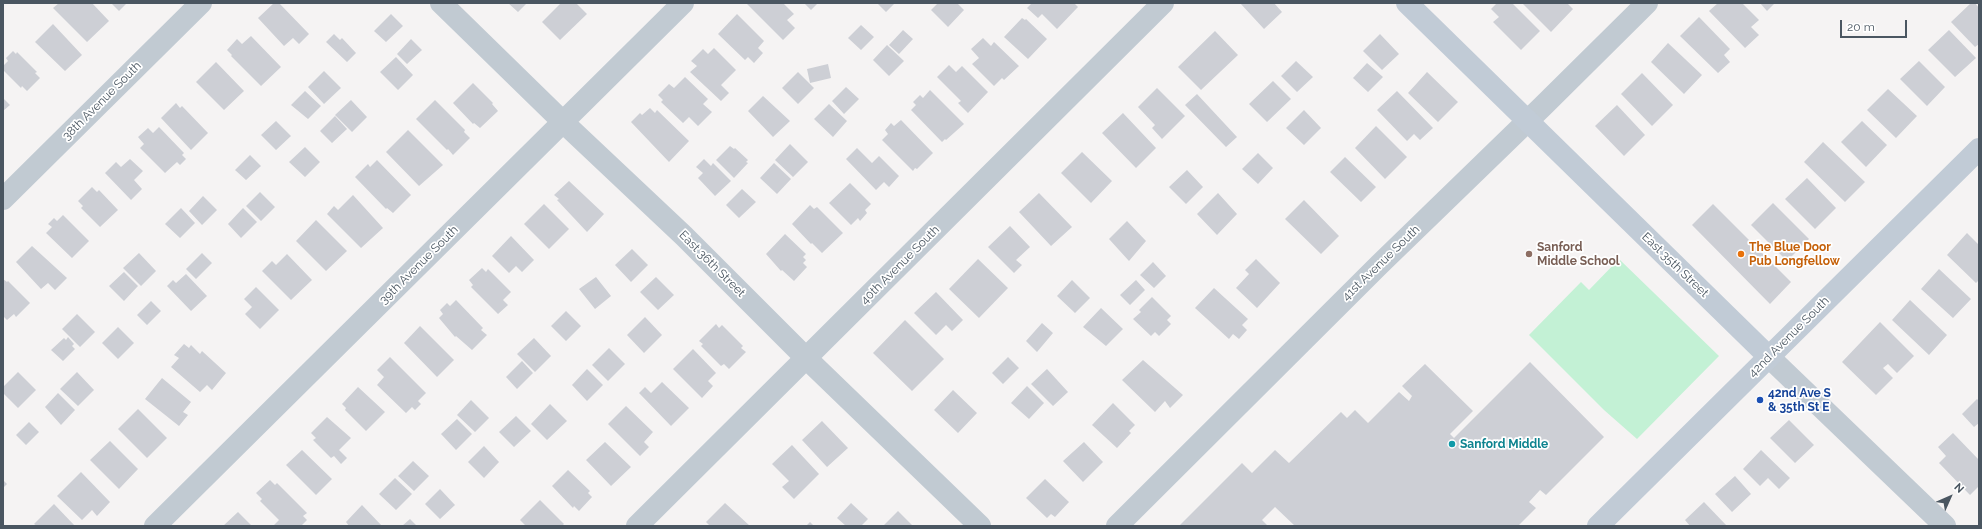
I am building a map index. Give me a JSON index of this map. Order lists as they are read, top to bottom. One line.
{"streets":{"street":["38th Avenue South","41st Avenue South","East 36th Street","39th Avenue South","40th Avenue South","East 35th Street","42nd Avenue South"]},"crossings":[["41st Avenue South","East 35th Street"],["East 36th Street","39th Avenue South"],["East 36th Street","40th Avenue South"],["East 35th Street","42nd Avenue South"]],"places":["Sanford Middle School","The Blue Door Pub Longfellow","42nd Ave S & 35th St E","Sanford Middle"],"scale_bar":"20 m","north":"top right"}
